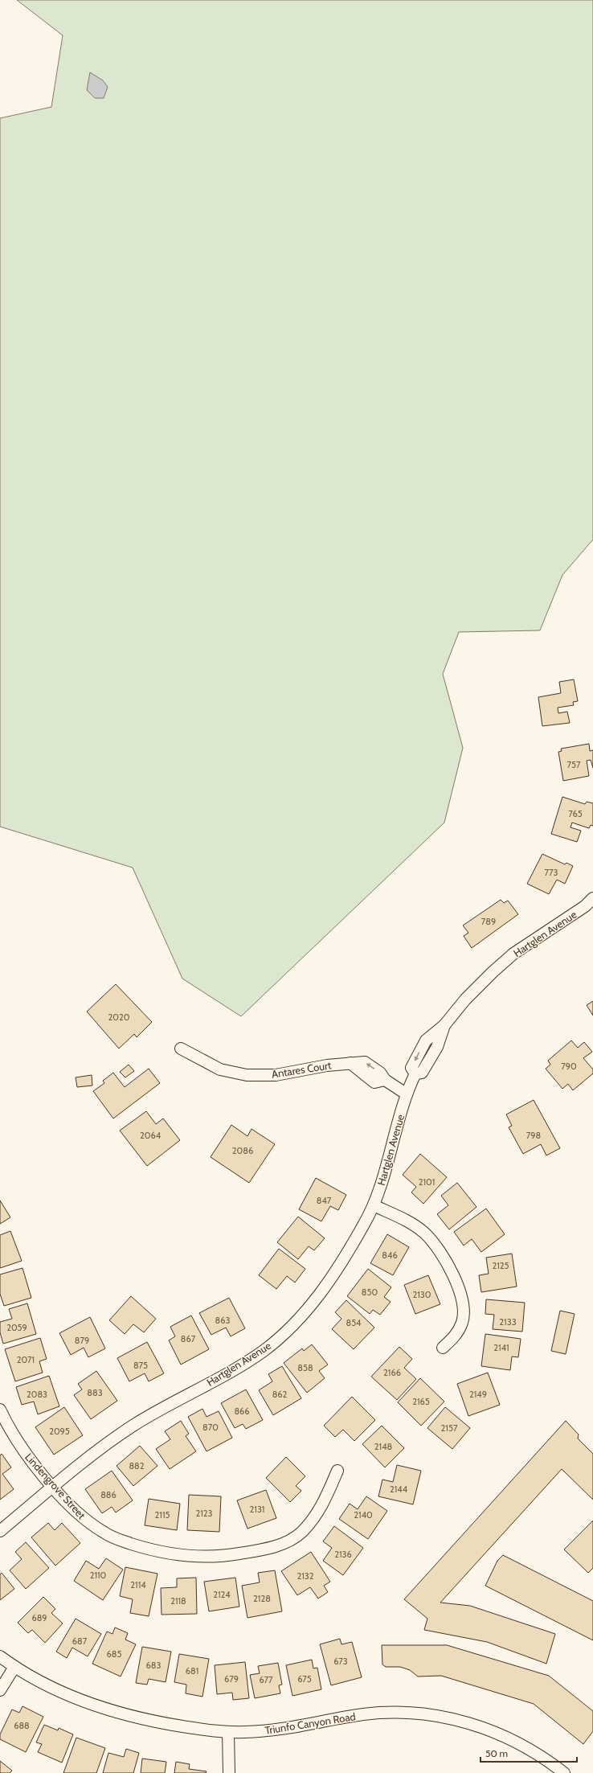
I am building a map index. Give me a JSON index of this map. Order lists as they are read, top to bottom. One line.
{"streets":{"street":["Hartglen Avenue","Antares Court","Lindengrove Street","Triunfo Canyon Road"]},"crossings":[["Hartglen Avenue","Antares Court"],["Hartglen Avenue","Lindengrove Street"]],"house_numbers":["757","765","773","789","2020","790","2064","798","2086","2101","847","846","2125","850","2130","863","2133","854","2059","867","879","2141","2071","875","858","2166","883","2083","862","2149","2165","866","870","2157","2095","2148","882","2144","886","2131","2123","2115","2140","2136","2110","2132","2114","2124","2128","2118","689","687","685","673","683","681","679","675","677","688"],"scale_bar":"50 m"}
